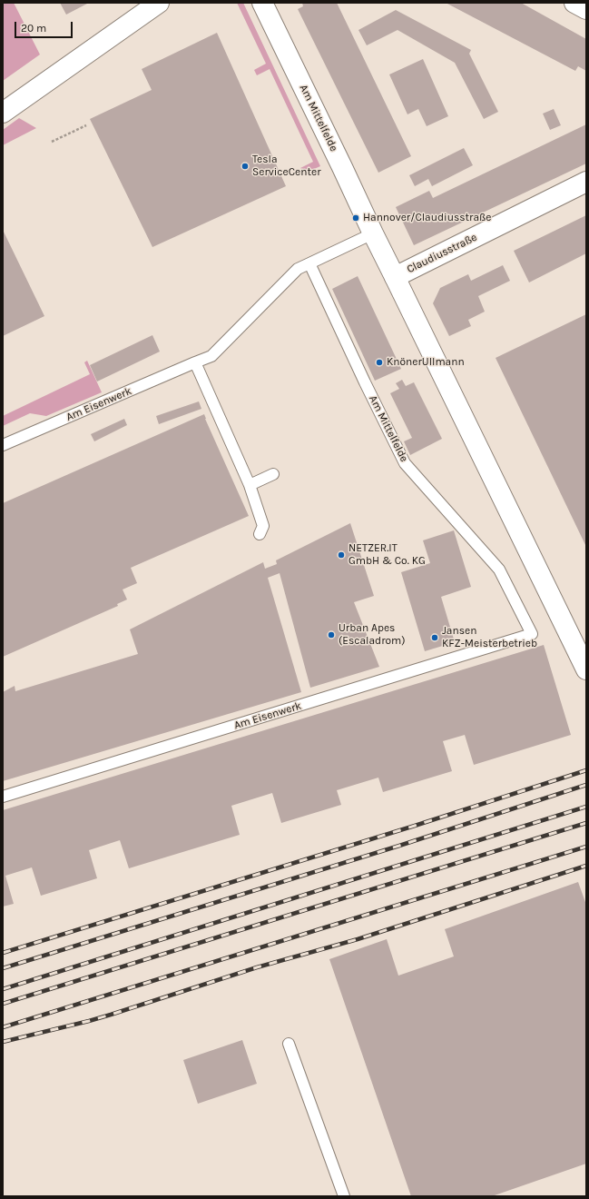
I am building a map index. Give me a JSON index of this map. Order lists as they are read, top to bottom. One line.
{"streets":{"street":["Am Mittelfelde","Claudiusstraße"],"lane":["Am Eisenwerk"]},"crossings":[["Am Mittelfelde","Claudiusstraße"],["Am Mittelfelde","Am Eisenwerk"]],"places":["Tesla ServiceCenter","Hannover/Claudiusstraße","KnönerUllmann","NETZER.IT GmbH & Co. KG","Urban Apes (Escaladrom)","Jansen KFZ-Meisterbetrieb"],"scale_bar":"20 m"}
